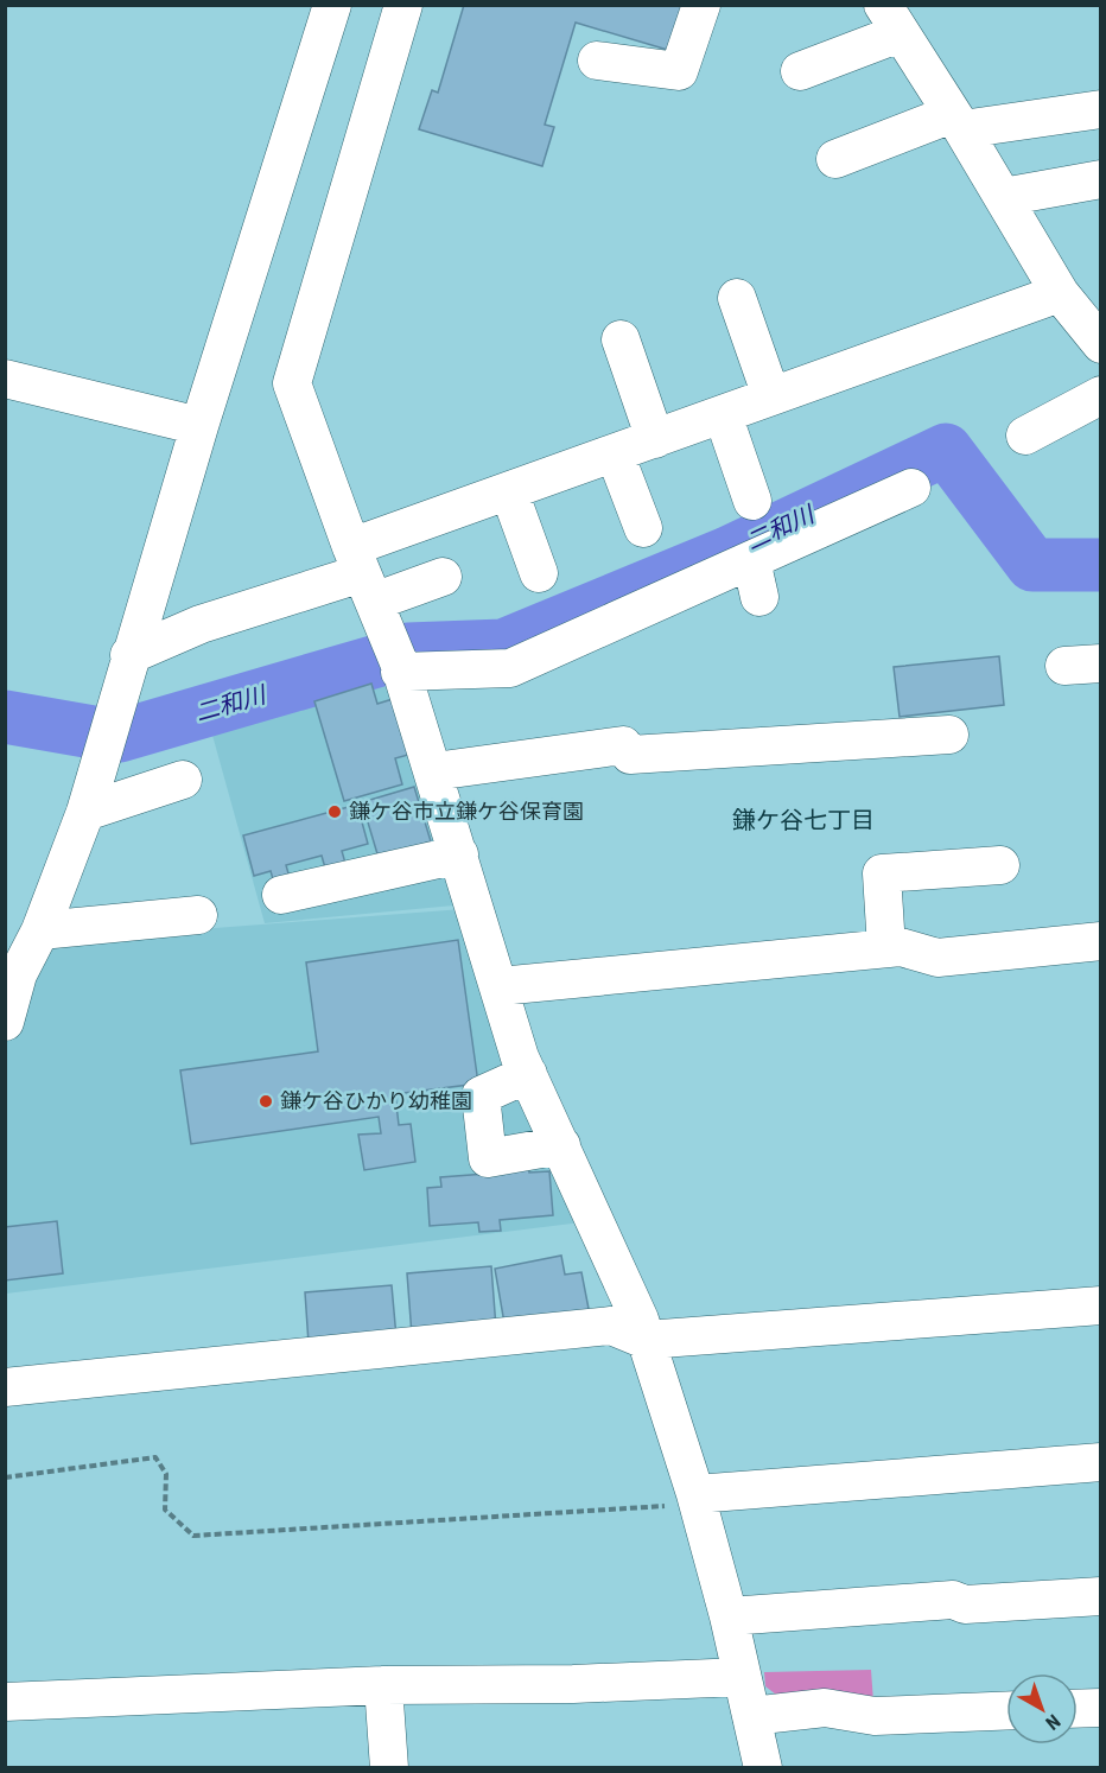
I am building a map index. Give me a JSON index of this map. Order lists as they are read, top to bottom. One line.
{"districts":["鎌ケ谷七丁目"],"water":["二和川"],"places":["鎌ケ谷市立鎌ケ谷保育園","鎌ケ谷ひかり幼稚園"],"north":"bottom right"}
